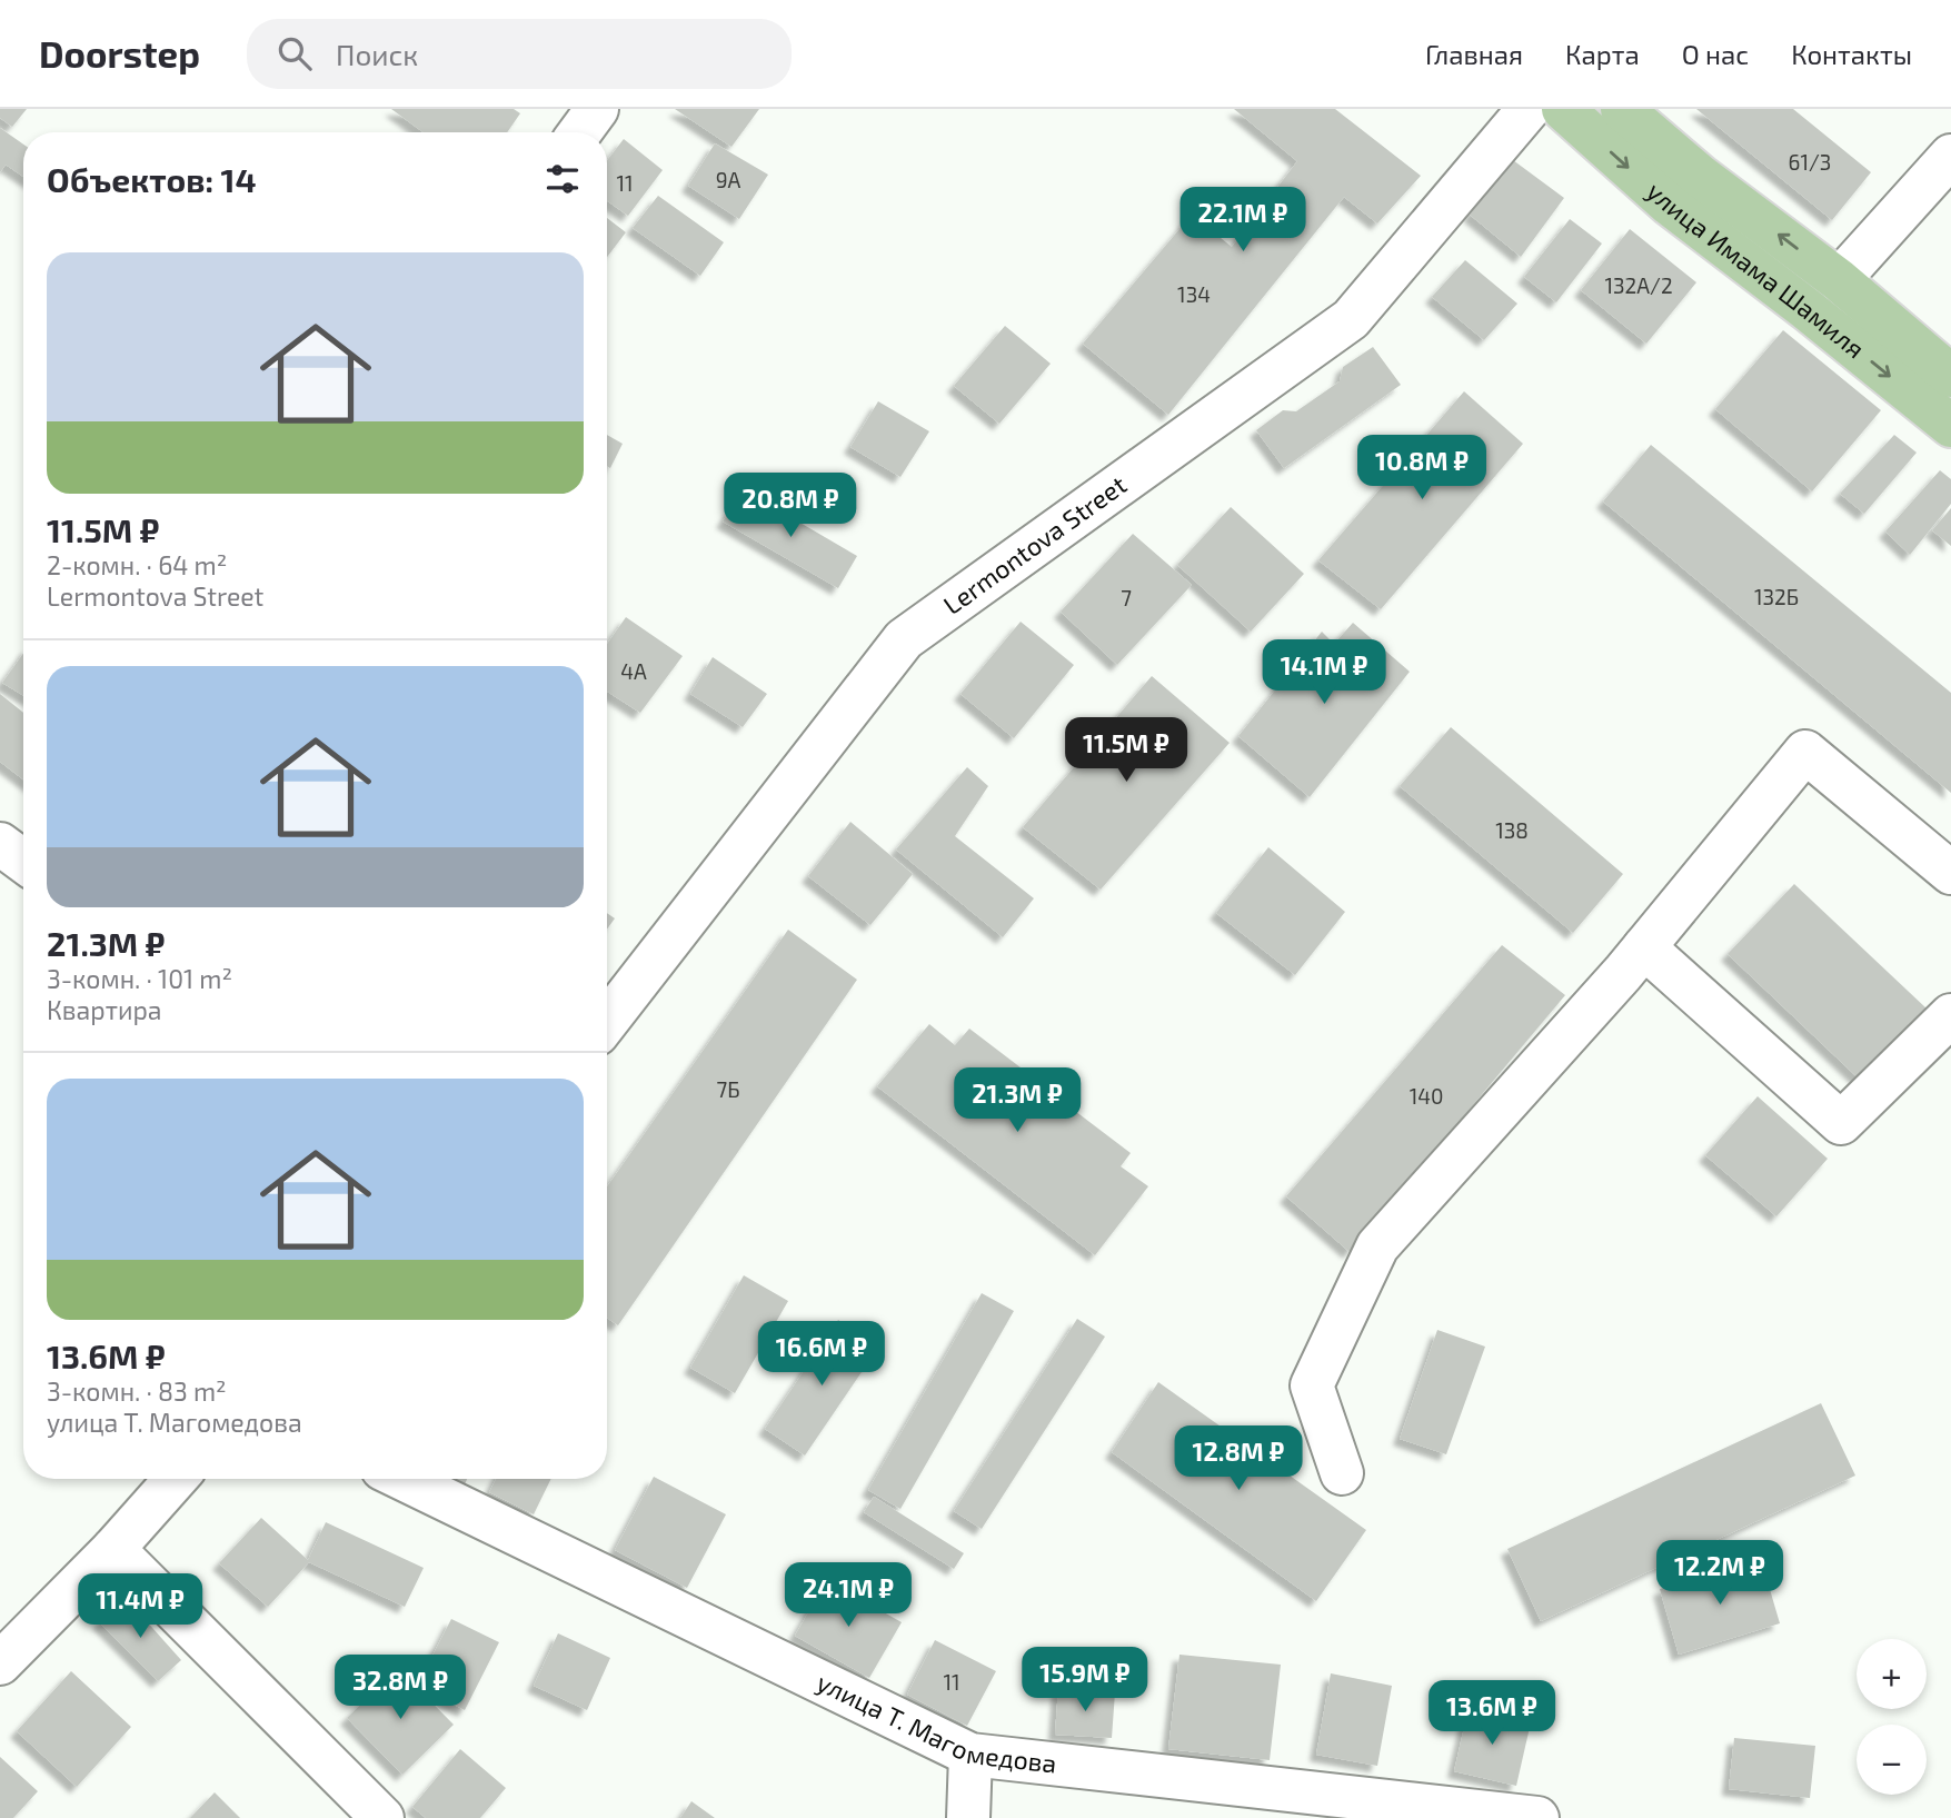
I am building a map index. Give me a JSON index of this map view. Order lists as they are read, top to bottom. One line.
{"streets":{"main road":["улица Имама Шамиля"],"street":["Lermontova Street","улица Т. Магомедова"]},"house_numbers":["61/3","9А","11","132А/2","134","132Б","7","4А","138","7Б","140","11"],"page":{"header":"Doorstep","search":"Поиск","nav":["Главная","Карта","О нас","Контакты"],"heading":"Объектов: 14","price":["22.1M ₽","10.8M ₽","20.8M ₽","14.1M ₽","11.5M ₽","21.3M ₽","16.6M ₽","12.8M ₽","12.2M ₽","24.1M ₽","11.4M ₽","15.9M ₽","32.8M ₽","13.6M ₽"],"list":[{"name":"11.5M ₽","note":"2-комн. · 64 m² · Lermontova Street"},{"name":"21.3M ₽","note":"3-комн. · 101 m² · Квартира"},{"name":"13.6M ₽","note":"3-комн. · 83 m² · улица Т. Магомедова"}],"map_buttons":["+","−"]}}
